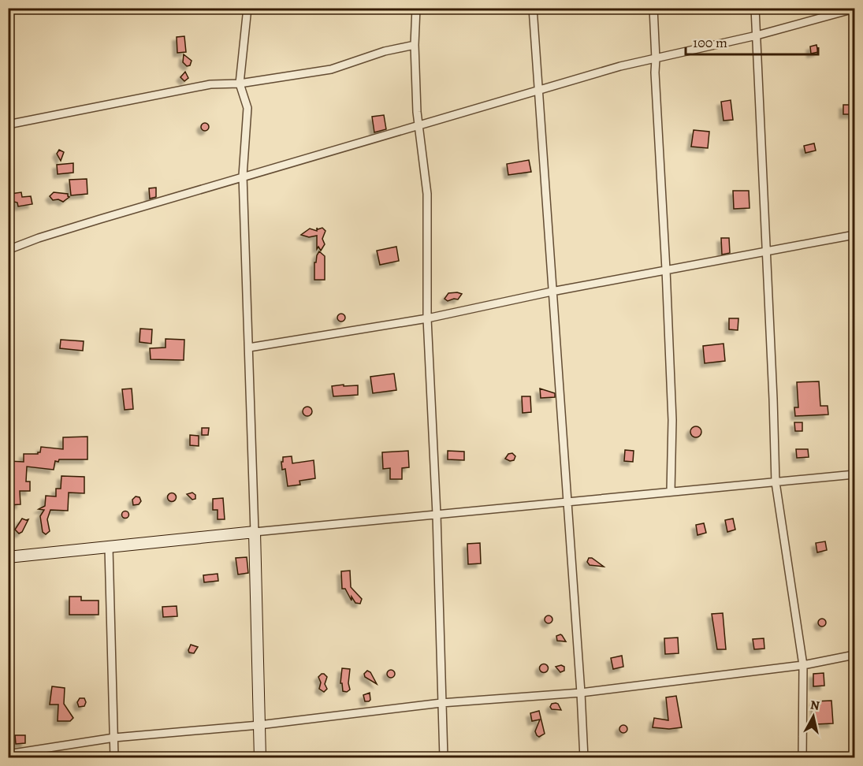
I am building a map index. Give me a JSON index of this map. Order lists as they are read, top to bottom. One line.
{"scale_bar":"100 m","north":"top"}
